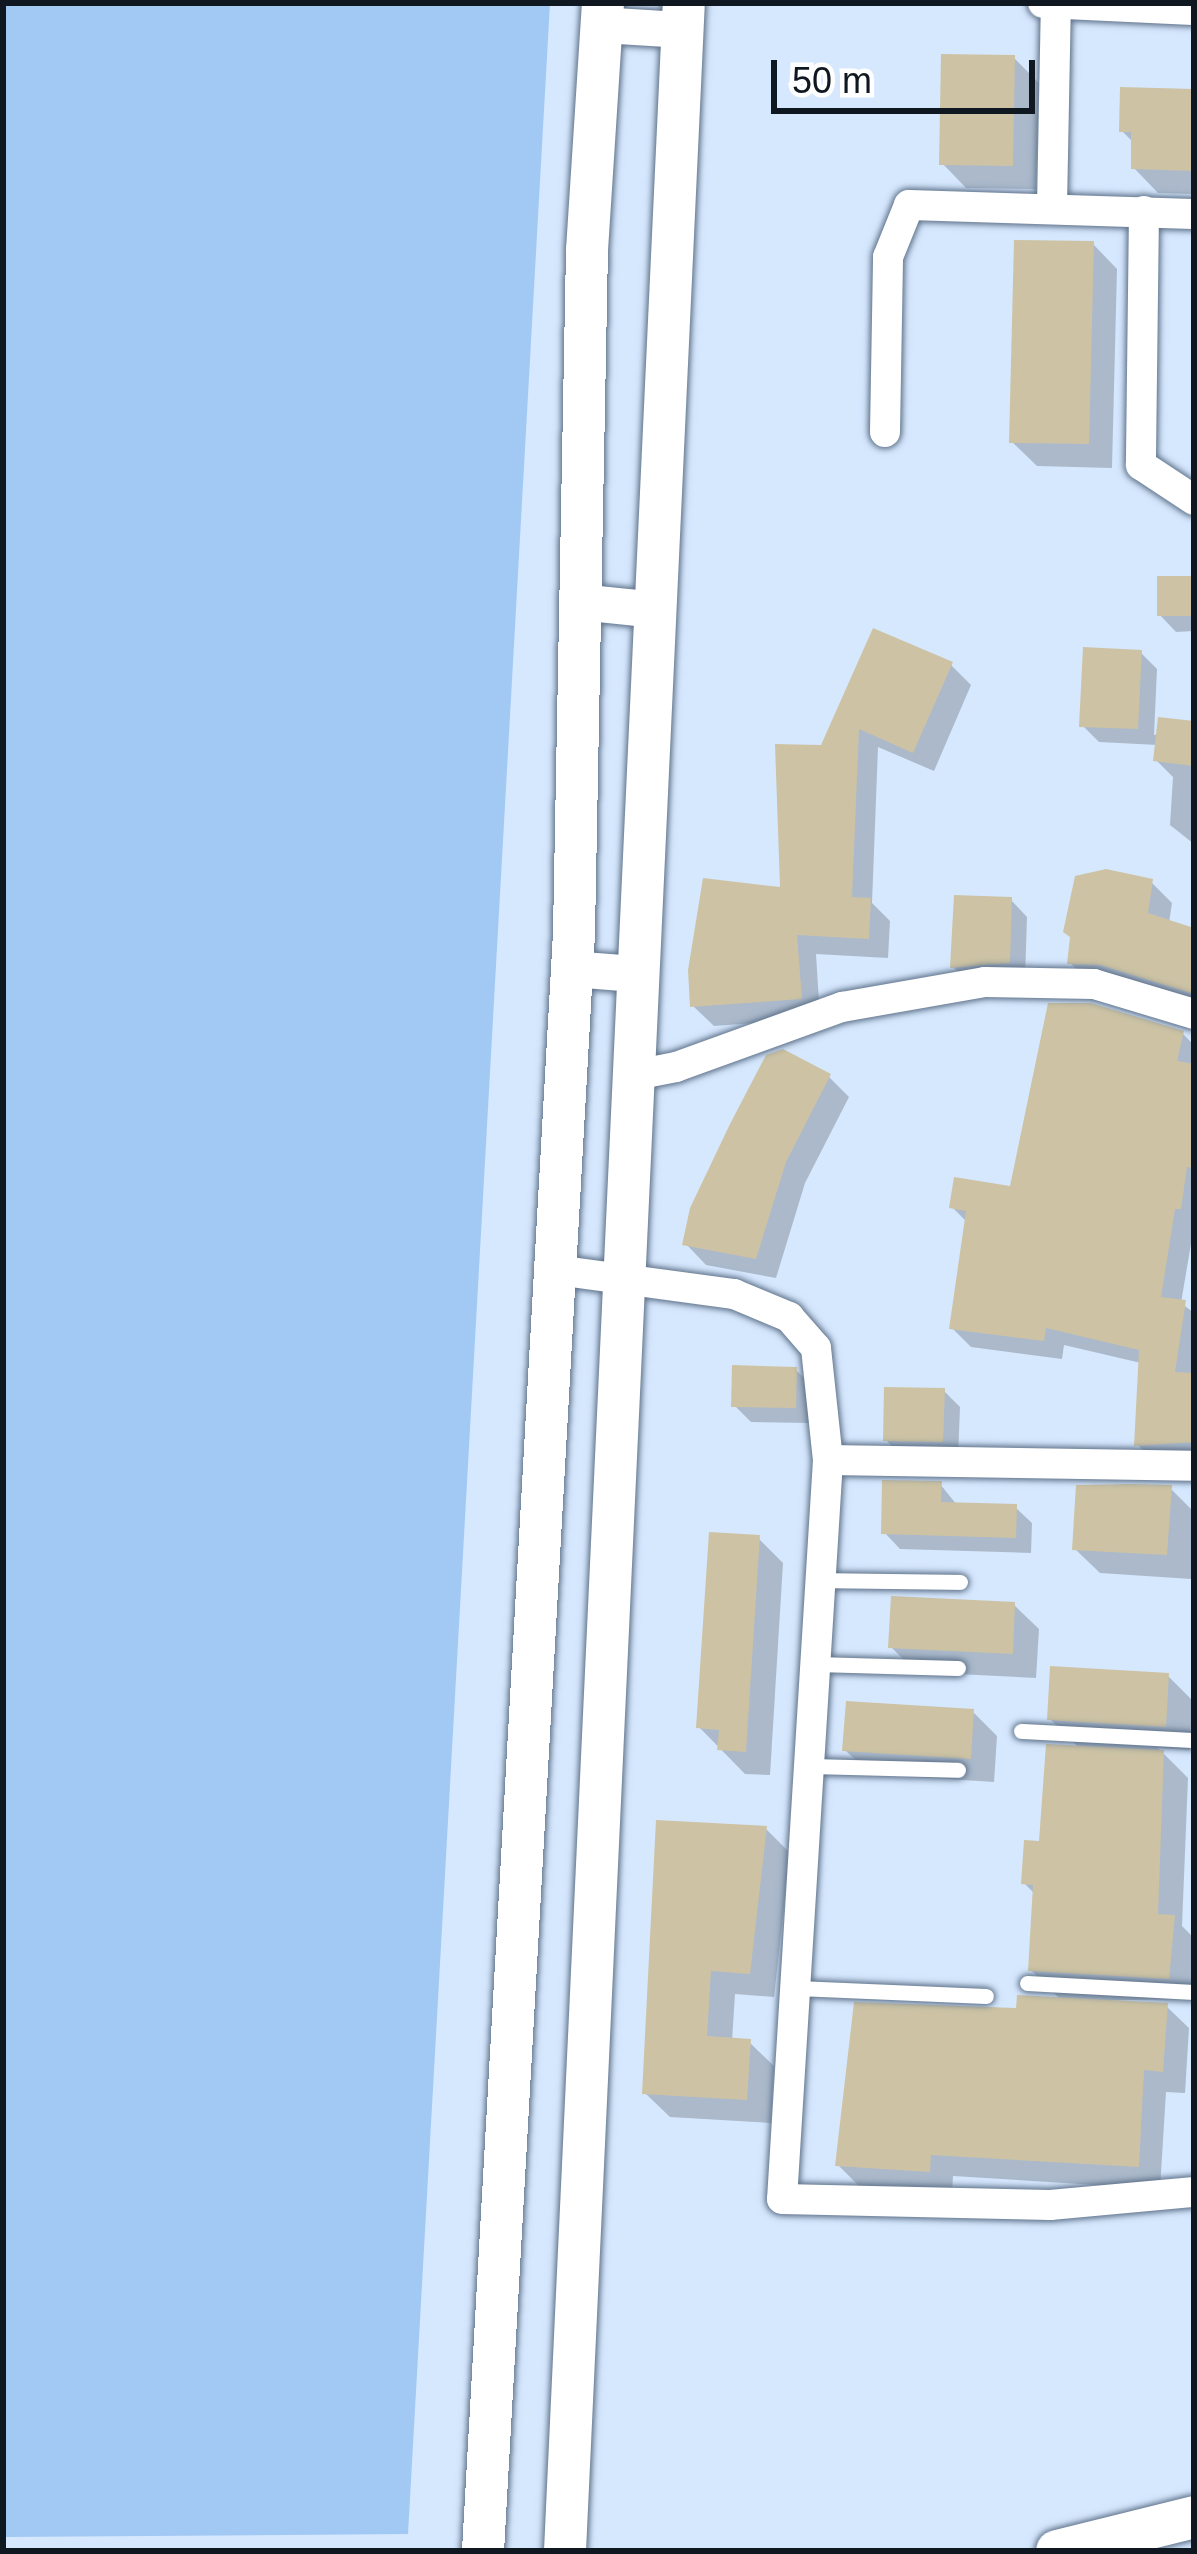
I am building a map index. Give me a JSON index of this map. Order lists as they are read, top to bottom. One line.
{"scale_bar":"50 m"}
